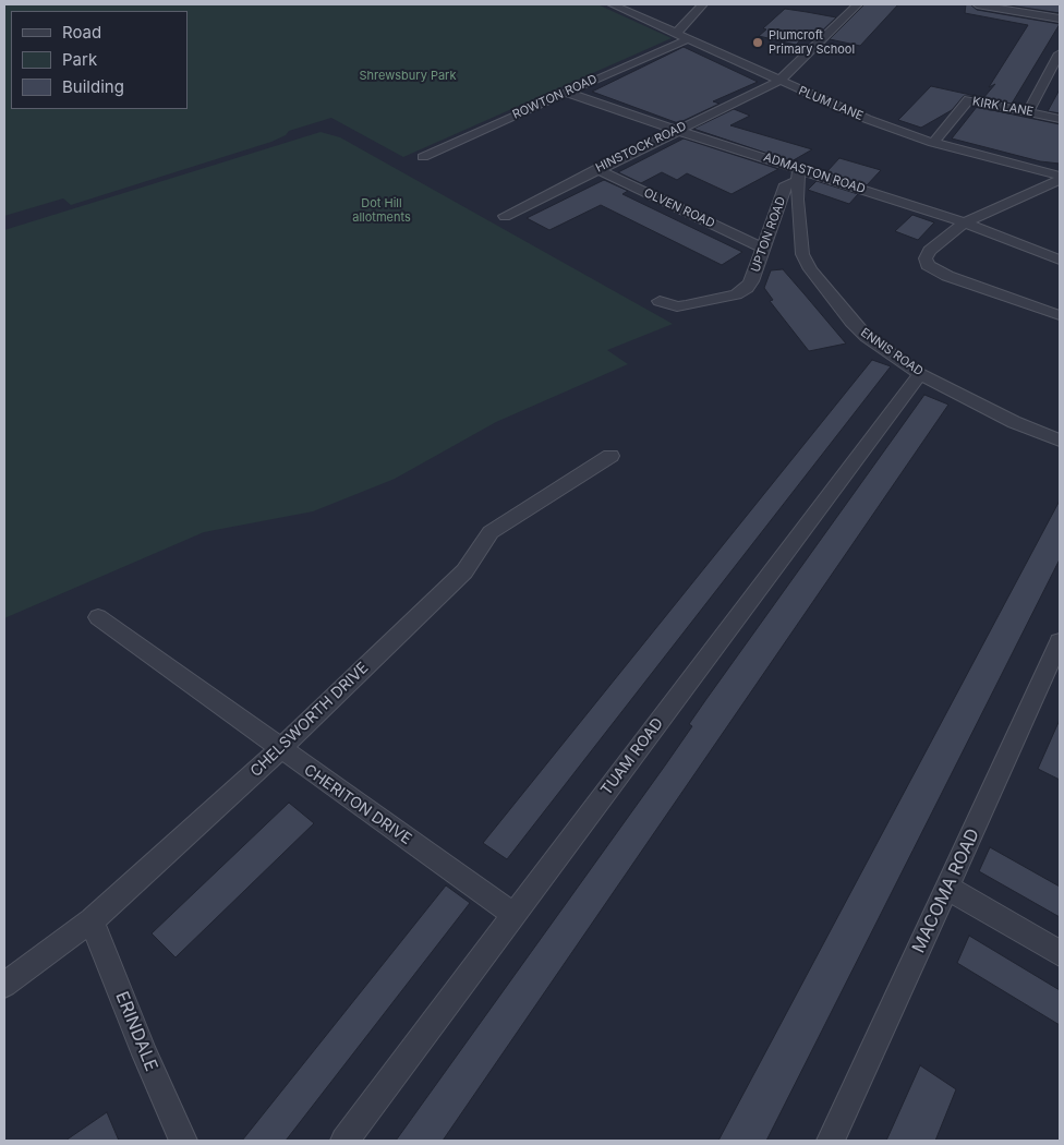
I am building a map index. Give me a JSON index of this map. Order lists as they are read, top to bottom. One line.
{"streets":{"street":["ROWTON ROAD","PLUM LANE","KIRK LANE","HINSTOCK ROAD","ADMASTON ROAD","OLVEN ROAD","UPTON ROAD","ENNIS ROAD","CHELSWORTH DRIVE","TUAM ROAD","CHERITON DRIVE","MACOMA ROAD","ERINDALE"]},"crossings":[["ROWTON ROAD","PLUM LANE"],["ROWTON ROAD","ADMASTON ROAD"],["PLUM LANE","KIRK LANE"],["PLUM LANE","HINSTOCK ROAD"],["HINSTOCK ROAD","ADMASTON ROAD"],["HINSTOCK ROAD","OLVEN ROAD"],["ADMASTON ROAD","UPTON ROAD"],["ADMASTON ROAD","ENNIS ROAD"],["OLVEN ROAD","UPTON ROAD"],["UPTON ROAD","ENNIS ROAD"],["ENNIS ROAD","TUAM ROAD"],["CHELSWORTH DRIVE","CHERITON DRIVE"],["CHELSWORTH DRIVE","ERINDALE"],["TUAM ROAD","CHERITON DRIVE"]],"parks":["Shrewsbury Park","Dot Hill allotments"],"places":["Plumcroft Primary School"],"legend":["Road","Park","Building"]}
